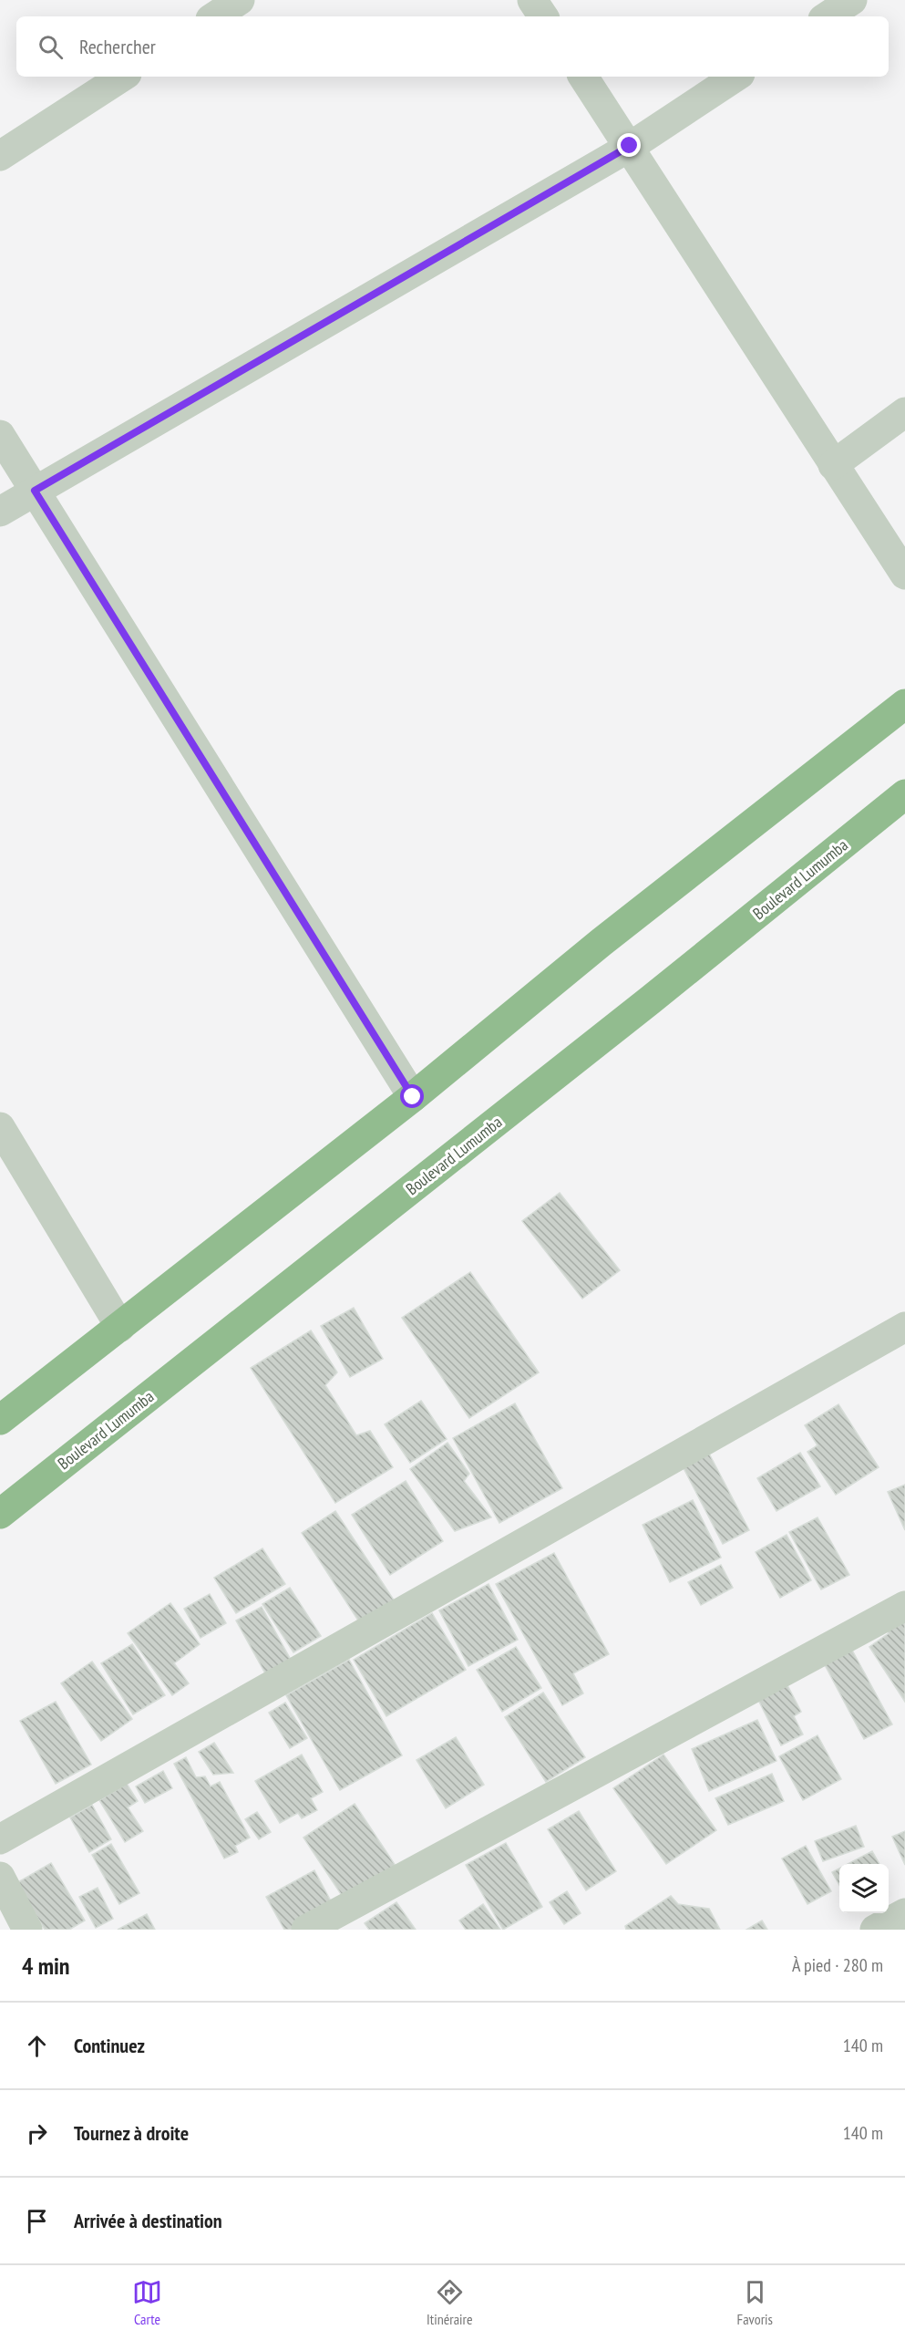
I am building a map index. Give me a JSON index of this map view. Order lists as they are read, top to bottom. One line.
{"streets":{"highway":["Boulevard Lumumba"]},"page":{"search":"Rechercher","heading":["4 min","À pied · 280 m"],"list":[["Continuez","140 m"],["Tournez à droite","140 m"],"Arrivée à destination"],"nav":["Carte","Itinéraire","Favoris"]}}
